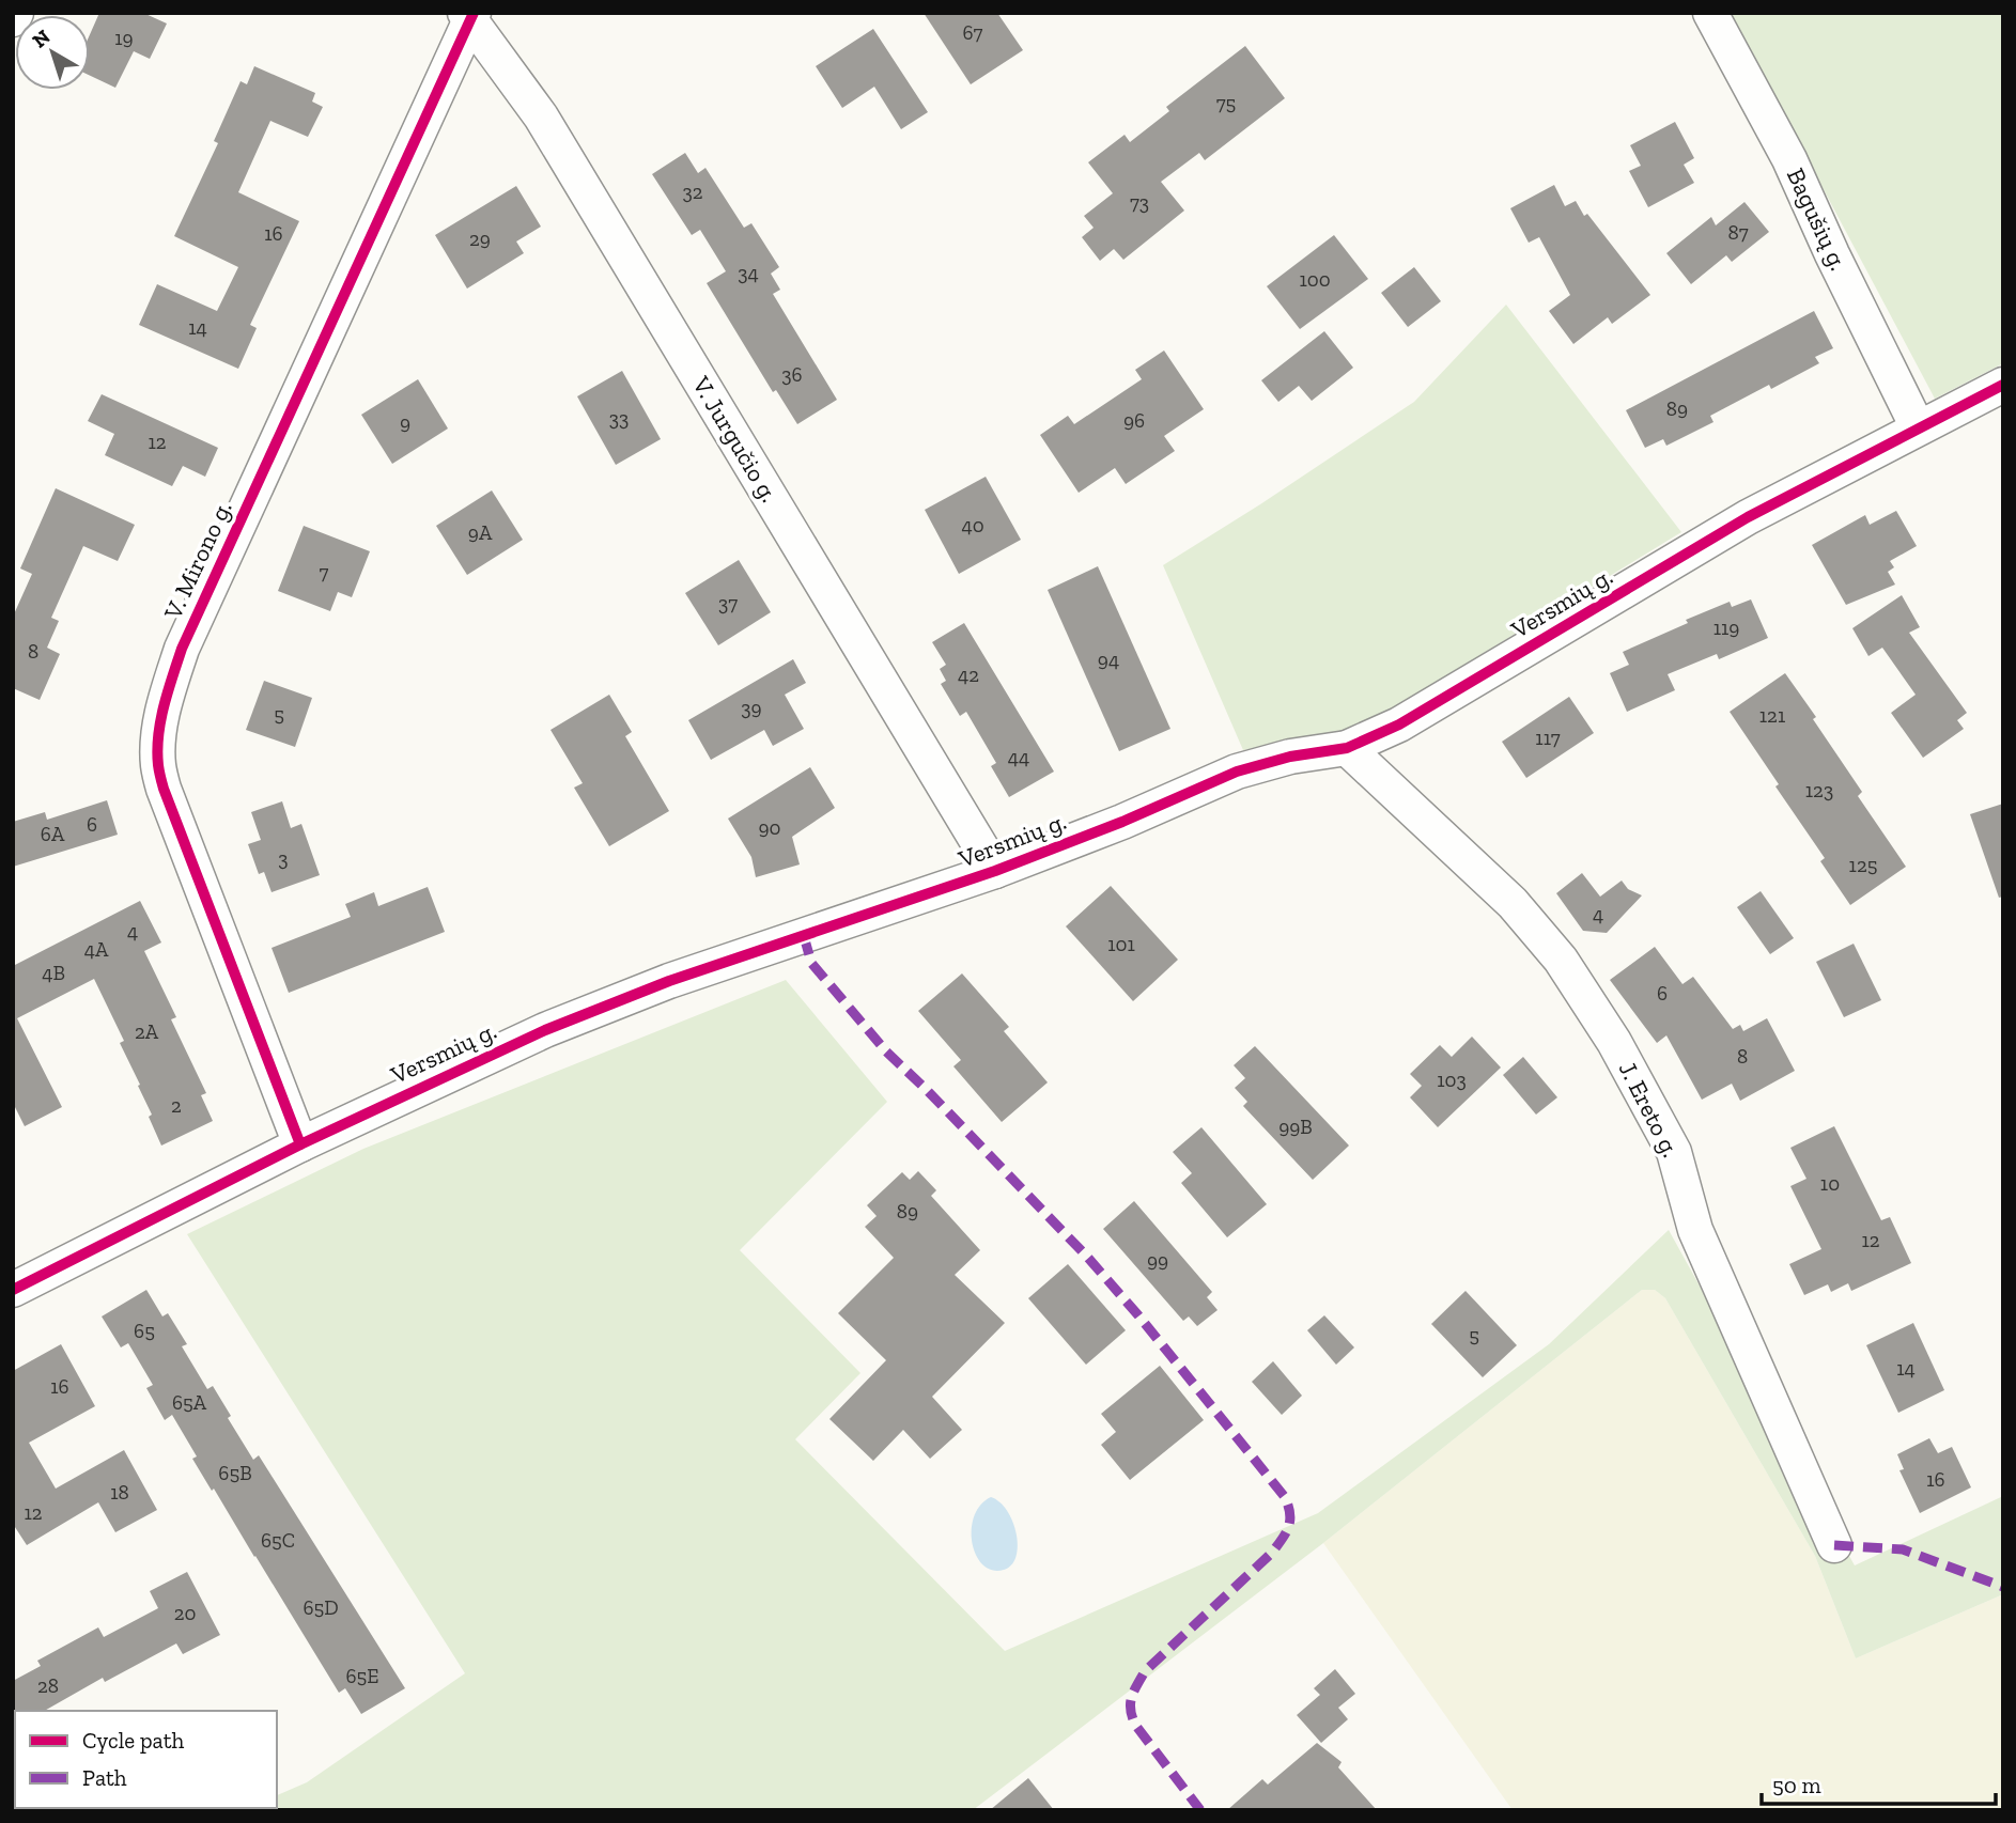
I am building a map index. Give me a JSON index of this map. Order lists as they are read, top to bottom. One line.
{"streets":{"street":["Bagušių g.","V. Jurgučio g.","V. Mirono g.","Versmių g.","J. Ereto g."]},"crossings":[["Bagušių g.","Versmių g."],["V. Jurgučio g.","V. Mirono g."],["V. Jurgučio g.","Versmių g."],["V. Mirono g.","Versmių g."],["Versmių g.","J. Ereto g."]],"house_numbers":["67","19","75","32","73","87","16","29","34","100","14","36","89","33","96","9","12","40","9A","7","37","119","8","94","42","39","5","121","117","44","123","6","90","6A","3","125","4","4","101","4A","4B","6","2A","8","103","2","99B","10","89","12","99","65","5","14","16","65A","65B","16","18","12","65C","65D","20","65E","28"],"legend":["Cycle path","Path"],"scale_bar":"50 m","north":"top left"}
